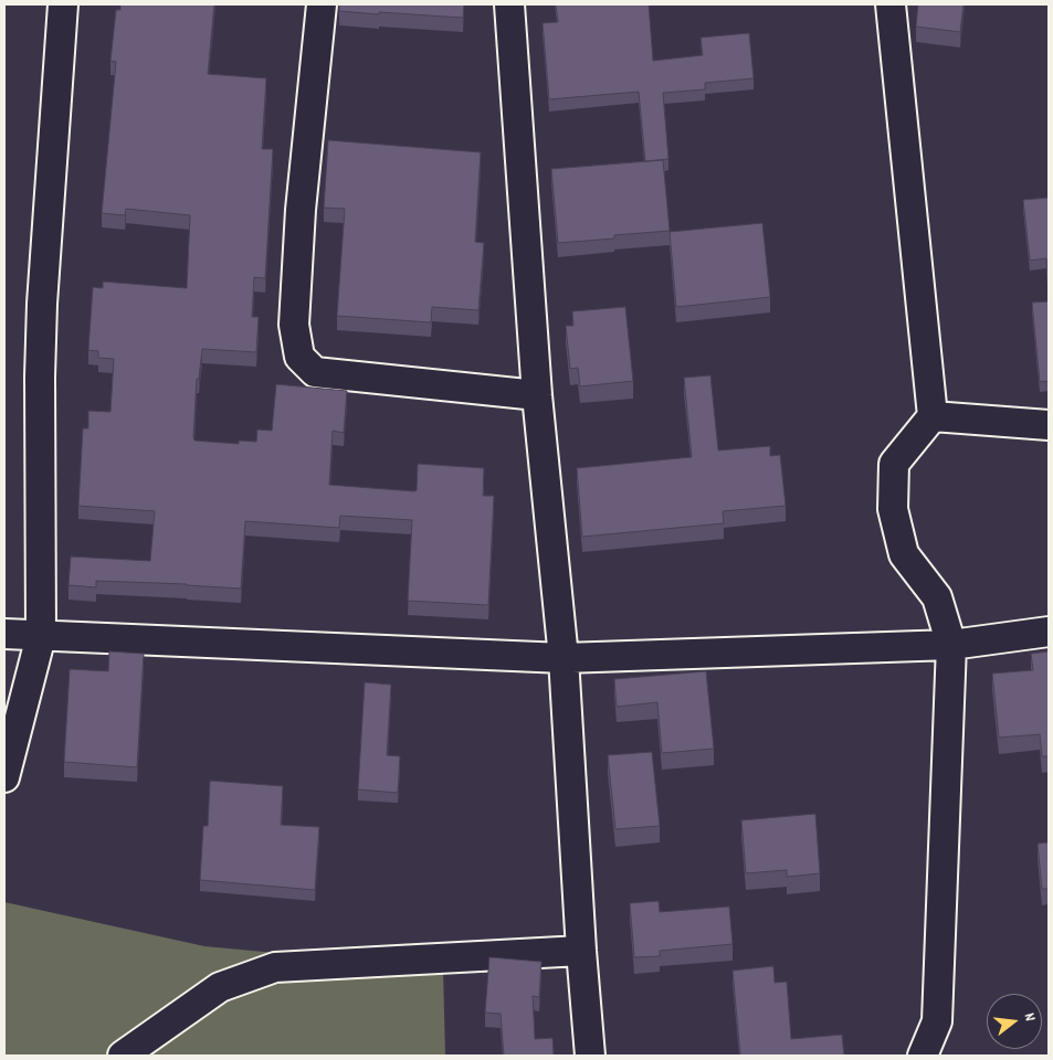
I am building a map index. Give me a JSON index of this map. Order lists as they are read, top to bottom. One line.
{"north":"right"}
